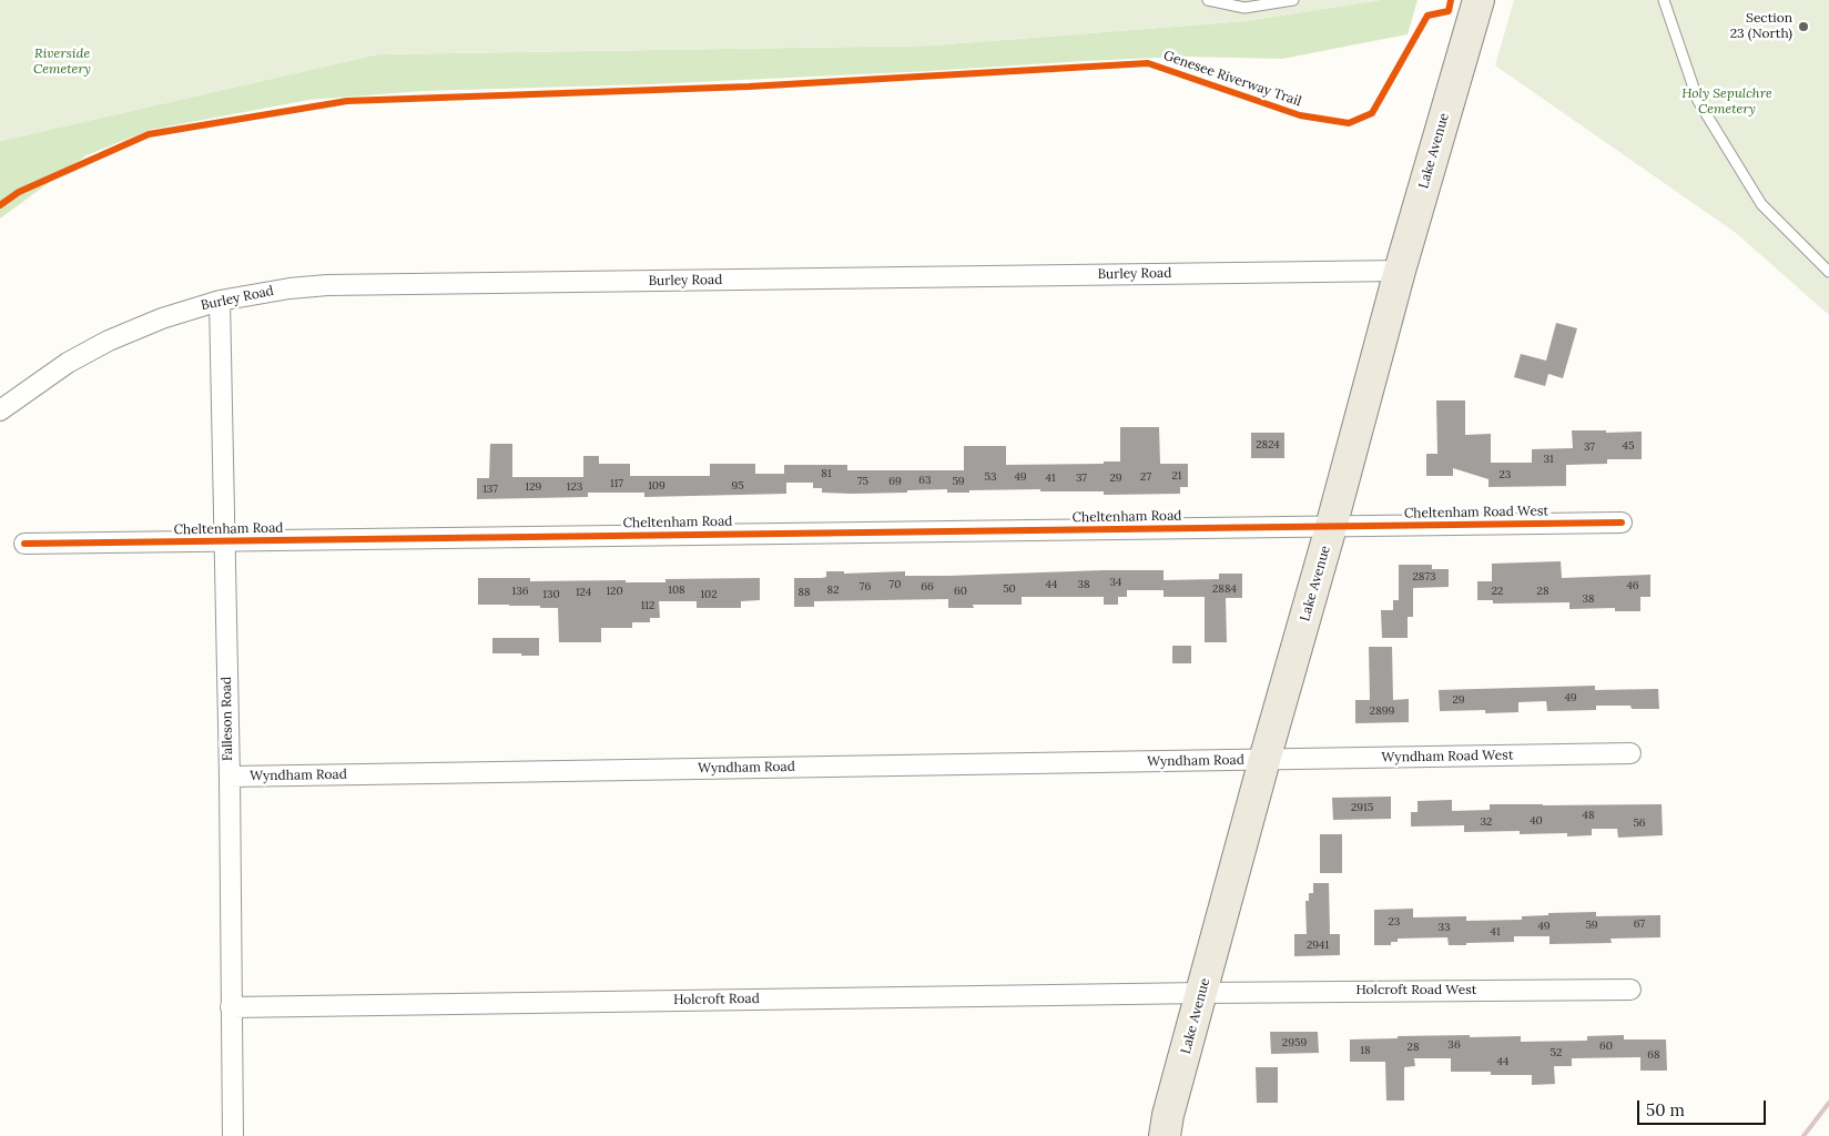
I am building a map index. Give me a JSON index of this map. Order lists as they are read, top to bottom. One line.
{"streets":{"main road":["Lake Avenue"],"street":["Burley Road","Cheltenham Road West","Cheltenham Road","Falleson Road","Wyndham Road West","Wyndham Road","Holcroft Road West","Holcroft Road"],"cycle path":["Genesee Riverway Trail"]},"crossings":[["Lake Avenue","Burley Road"],["Lake Avenue","Cheltenham Road West"],["Lake Avenue","Cheltenham Road"],["Lake Avenue","Wyndham Road West"],["Lake Avenue","Wyndham Road"],["Lake Avenue","Holcroft Road West"],["Lake Avenue","Holcroft Road"],["Burley Road","Falleson Road"],["Cheltenham Road West","Cheltenham Road"],["Cheltenham Road","Falleson Road"],["Falleson Road","Wyndham Road"],["Falleson Road","Holcroft Road"],["Wyndham Road West","Wyndham Road"],["Holcroft Road West","Holcroft Road"]],"parks":["Riverside Cemetery","Holy Sepulchre Cemetery"],"places":["Section 23 (North)"],"house_numbers":["2824","45","37","31","81","23","21","53","49","27","41","37","29","63","75","69","59","117","109","95","129","123","137","2873","34","70","44","38","46","76","66","50","2884","108","82","136","120","60","22","28","124","88","130","102","38","112","49","29","2899","2915","48","40","32","56","23","67","59","49","33","41","2941","2959","36","60","28","18","52","68","44"],"scale_bar":"50 m"}
